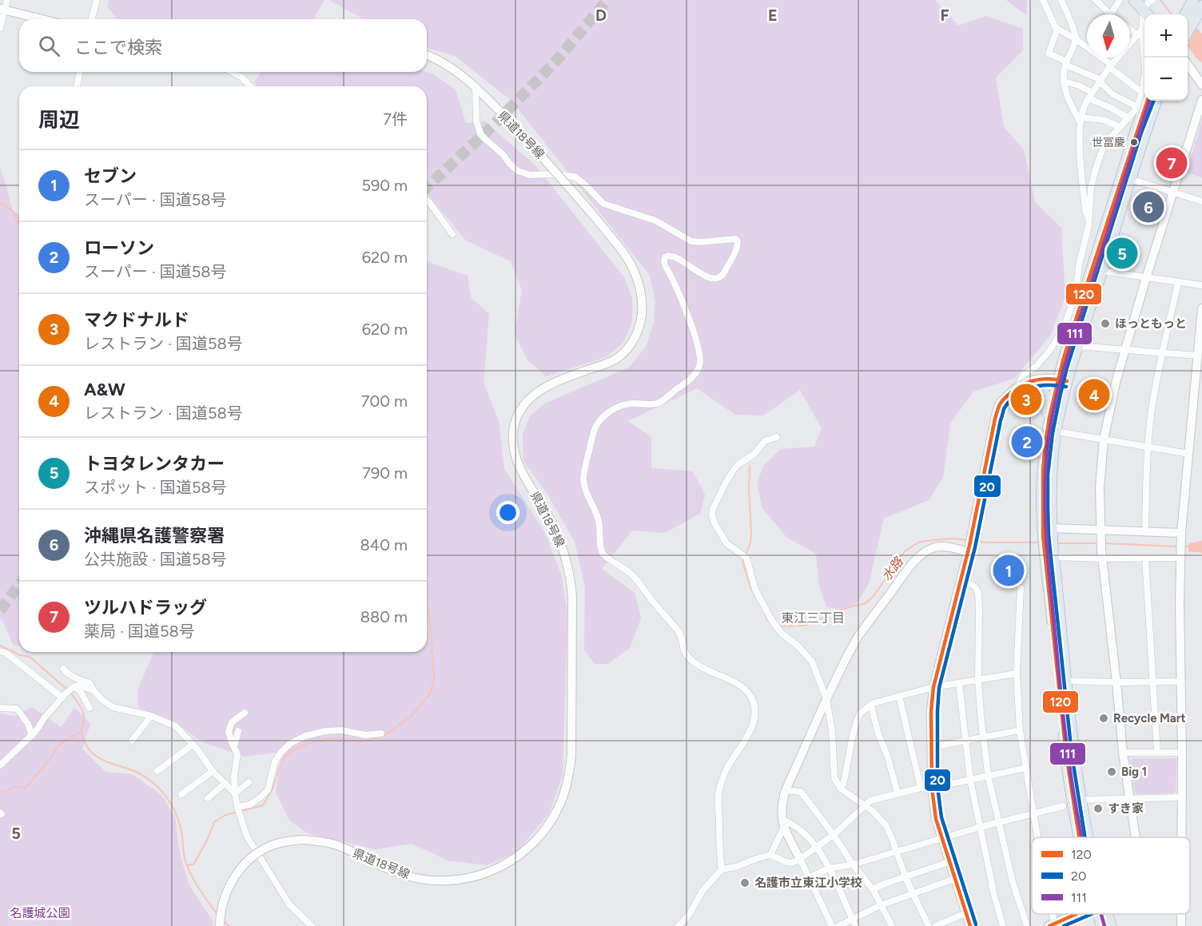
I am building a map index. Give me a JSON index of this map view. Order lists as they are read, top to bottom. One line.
{"streets":{"street":["県道18号線"]},"districts":["東江三丁目"],"water":["水路"],"parks":["名護城公園"],"places":["世冨慶","ほっともっと","Recycle Mart","Big 1","すき家","名護市立東江小学校"],"lines":["transit line 120","transit line 20","transit line 111"],"legend":["120","20","111"],"north":"bottom","page":{"map_buttons":["+","−"],"search":"ここで検索","heading":["周辺","7件"],"pins":["7","6","5","4","3","2","1"],"list":[{"mark":"1","name":"セブン","note":"スーパー · 国道58号","value":"590 m"},{"mark":"2","name":"ローソン","note":"スーパー · 国道58号","value":"620 m"},{"mark":"3","name":"マクドナルド","note":"レストラン · 国道58号","value":"620 m"},{"mark":"4","name":"A&W","note":"レストラン · 国道58号","value":"700 m"},{"mark":"5","name":"トヨタレンタカー","note":"スポット · 国道58号","value":"790 m"},{"mark":"6","name":"沖縄県名護警察署","note":"公共施設 · 国道58号","value":"840 m"},{"mark":"7","name":"ツルハドラッグ","note":"薬局 · 国道58号","value":"880 m"}]},"grid":{"columns":["D","E","F"],"rows":["5"]}}
